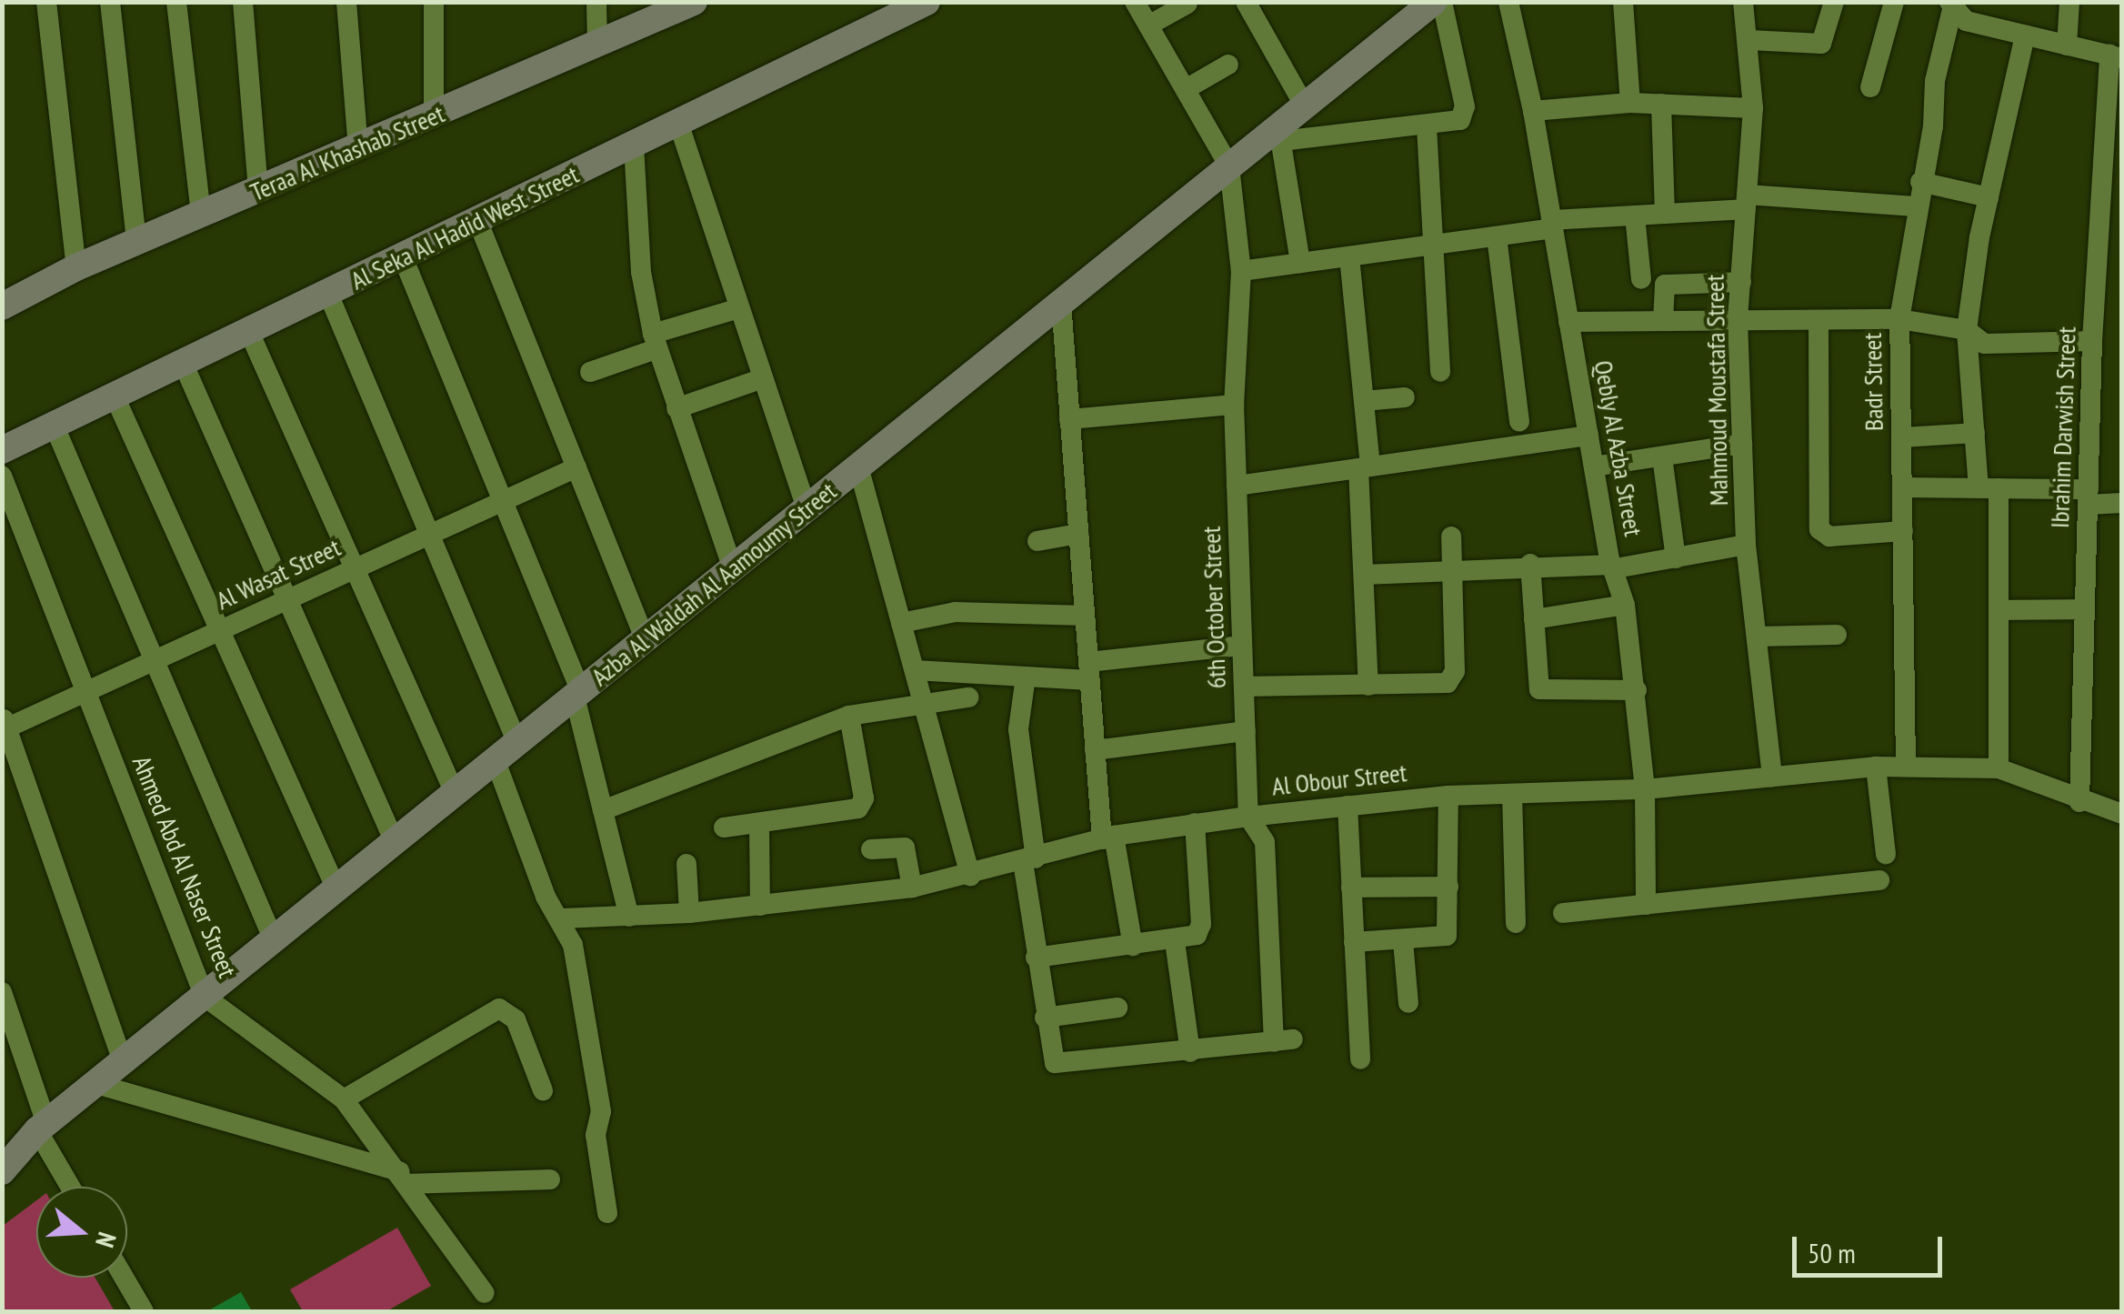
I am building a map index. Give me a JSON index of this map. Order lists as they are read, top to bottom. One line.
{"streets":{"street":["Teraa Al Khashab Street","Al Seka Al Hadid West Street","Badr Street","Mahmoud Moustafa Street","Ibrahim Darwish Street","Qebly Al Azba Street","Al Wasat Street","Azba Al Waldah Al Aamoumy Street","6th October Street","Al Obour Street","Ahmed Abd Al Naser Street"]},"crossings":[["Badr Street","Al Obour Street"],["Mahmoud Moustafa Street","Al Obour Street"],["Ibrahim Darwish Street","Al Obour Street"],["Qebly Al Azba Street","Al Obour Street"],["Al Wasat Street","Ahmed Abd Al Naser Street"],["Azba Al Waldah Al Aamoumy Street","6th October Street"],["Azba Al Waldah Al Aamoumy Street","Ahmed Abd Al Naser Street"],["6th October Street","Al Obour Street"]],"scale_bar":"50 m","north":"right"}
